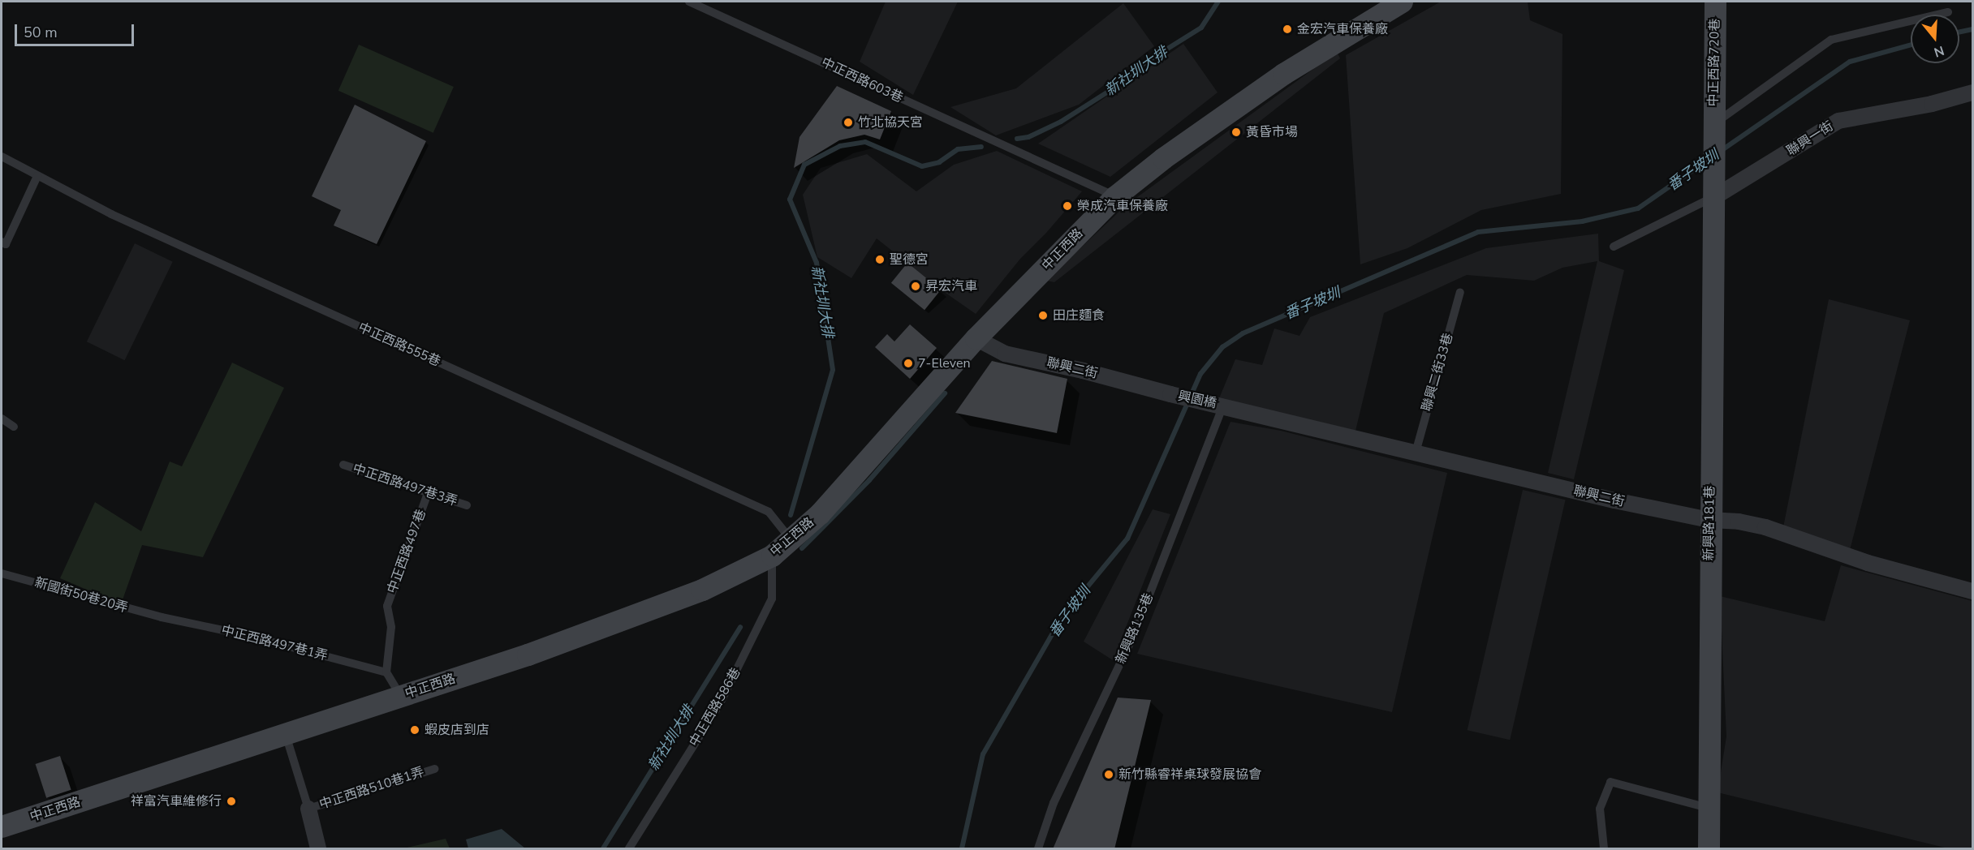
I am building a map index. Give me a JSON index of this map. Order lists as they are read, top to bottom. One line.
{"streets":{"main road":["中正西路720巷","中正西路","新興路181巷"],"street":["聯興一街","聯興二街","興園橋"],"lane":["中正西路603巷","中正西路555巷","聯興二街33巷","中正西路497巷3弄","中正西路497巷","新國街50巷20弄","新興路135巷","中正西路497巷1弄","中正西路586巷","中正西路510巷1弄"]},"crossings":[["中正西路720巷","聯興一街"],["中正西路720巷","新興路181巷"],["中正西路603巷","中正西路"],["聯興一街","新興路181巷"],["中正西路","中正西路555巷"],["中正西路","聯興二街"],["中正西路","中正西路586巷"],["聯興二街","聯興二街33巷"],["聯興二街","興園橋"],["聯興二街","新興路181巷"],["聯興二街","新興路135巷"],["興園橋","新興路135巷"],["中正西路497巷3弄","中正西路497巷"],["中正西路497巷","中正西路497巷1弄"],["新國街50巷20弄","中正西路497巷1弄"]],"water":["新社圳大排","番子坡圳"],"places":["金宏汽車保養廠","竹北協天宮","黃昏市場","榮成汽車保養廠","聖德宮","昇宏汽車","田庄麵食","7-Eleven","蝦皮店到店","新竹縣睿祥桌球發展協會","祥富汽車維修行"],"scale_bar":"50 m","north":"bottom"}
